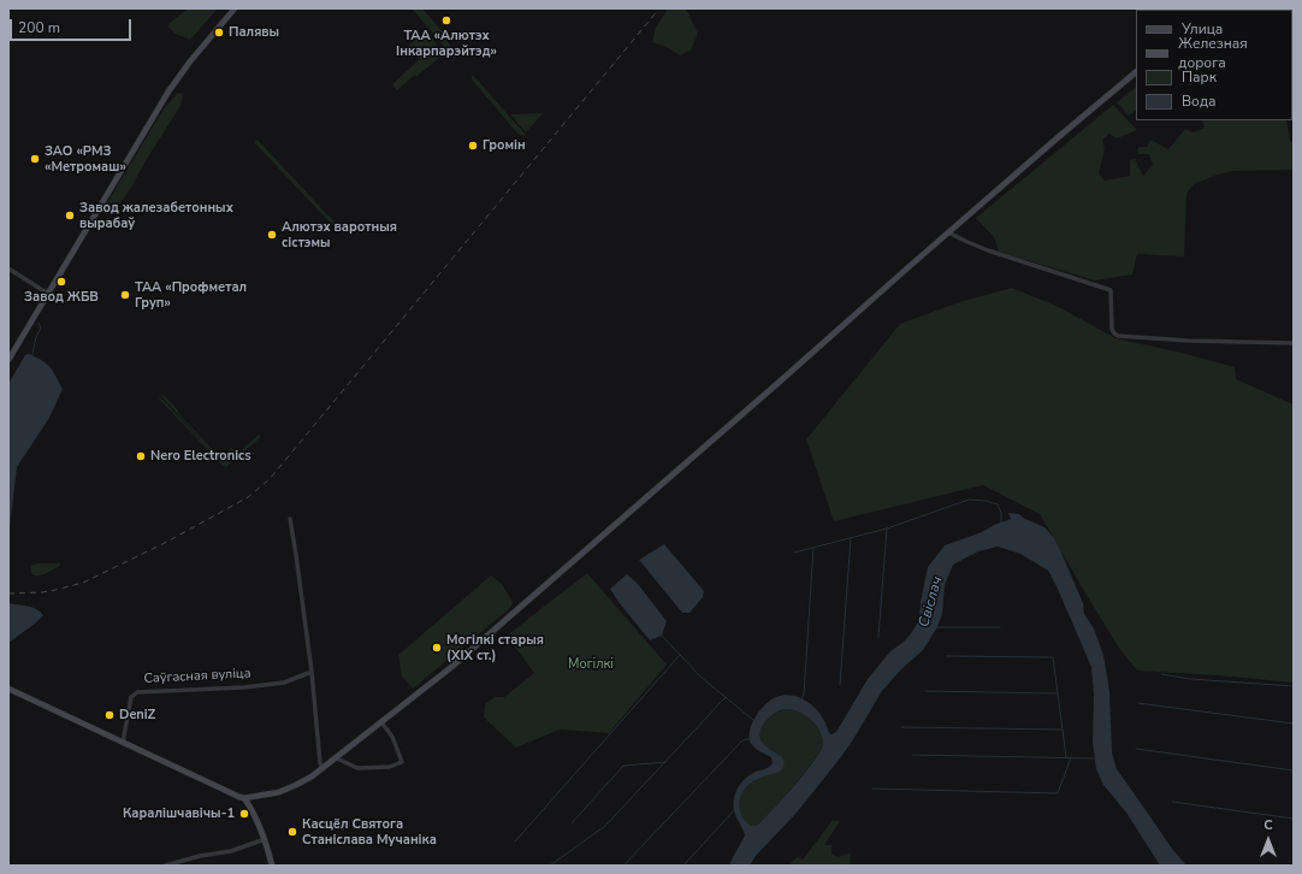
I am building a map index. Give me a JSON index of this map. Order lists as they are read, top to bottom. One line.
{"streets":{"street":["Саўгасная вуліца"]},"water":["Свіслач"],"parks":["Могілкі"],"places":["ТАА «Алютэх Інкарпарэйтэд»","Палявы","Громін","ЗАО «РМЗ «Метромаш»","Завод жалезабетонных вырабаў","Алютэх варотныя сістэмы","Завод ЖБВ","ТАА «Профметал Груп»","Nero Electronics","Могілкі старыя (XIX ст.)","DeniZ","Каралішчавічы-1","Касцёл Святога Станіслава Мучаніка"],"legend":["Улица","Железная дорога","Парк","Вода"],"scale_bar":"200 m","north":"top"}
